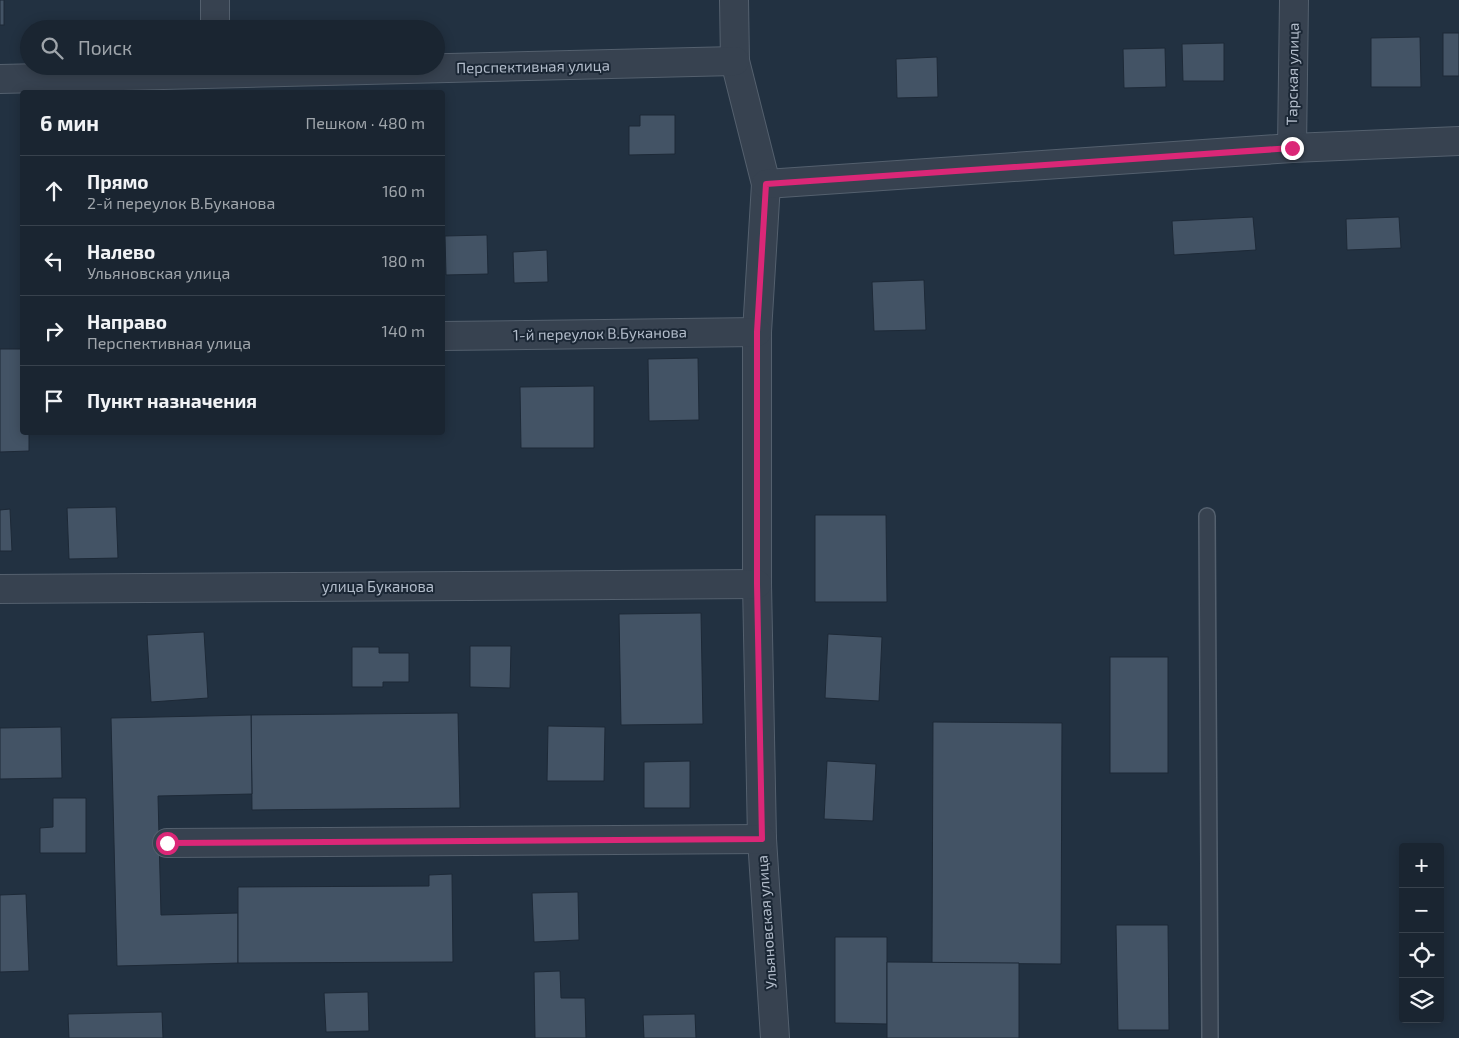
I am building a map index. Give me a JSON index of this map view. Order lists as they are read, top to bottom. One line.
{"streets":{"street":["Перспективная улица","Тарская улица","1-й переулок В.Буканова","улица Буканова","Ульяновская улица"]},"crossings":[["Перспективная улица","Ульяновская улица"],["1-й переулок В.Буканова","Ульяновская улица"],["улица Буканова","Ульяновская улица"]],"page":{"search":"Поиск","heading":["6 мин","Пешком · 480 m"],"list":[["Прямо","2-й переулок В.Буканова","160 m"],["Налево","Ульяновская улица","180 m"],["Направо","Перспективная улица","140 m"],"Пункт назначения"],"map_buttons":["+","−"]}}
